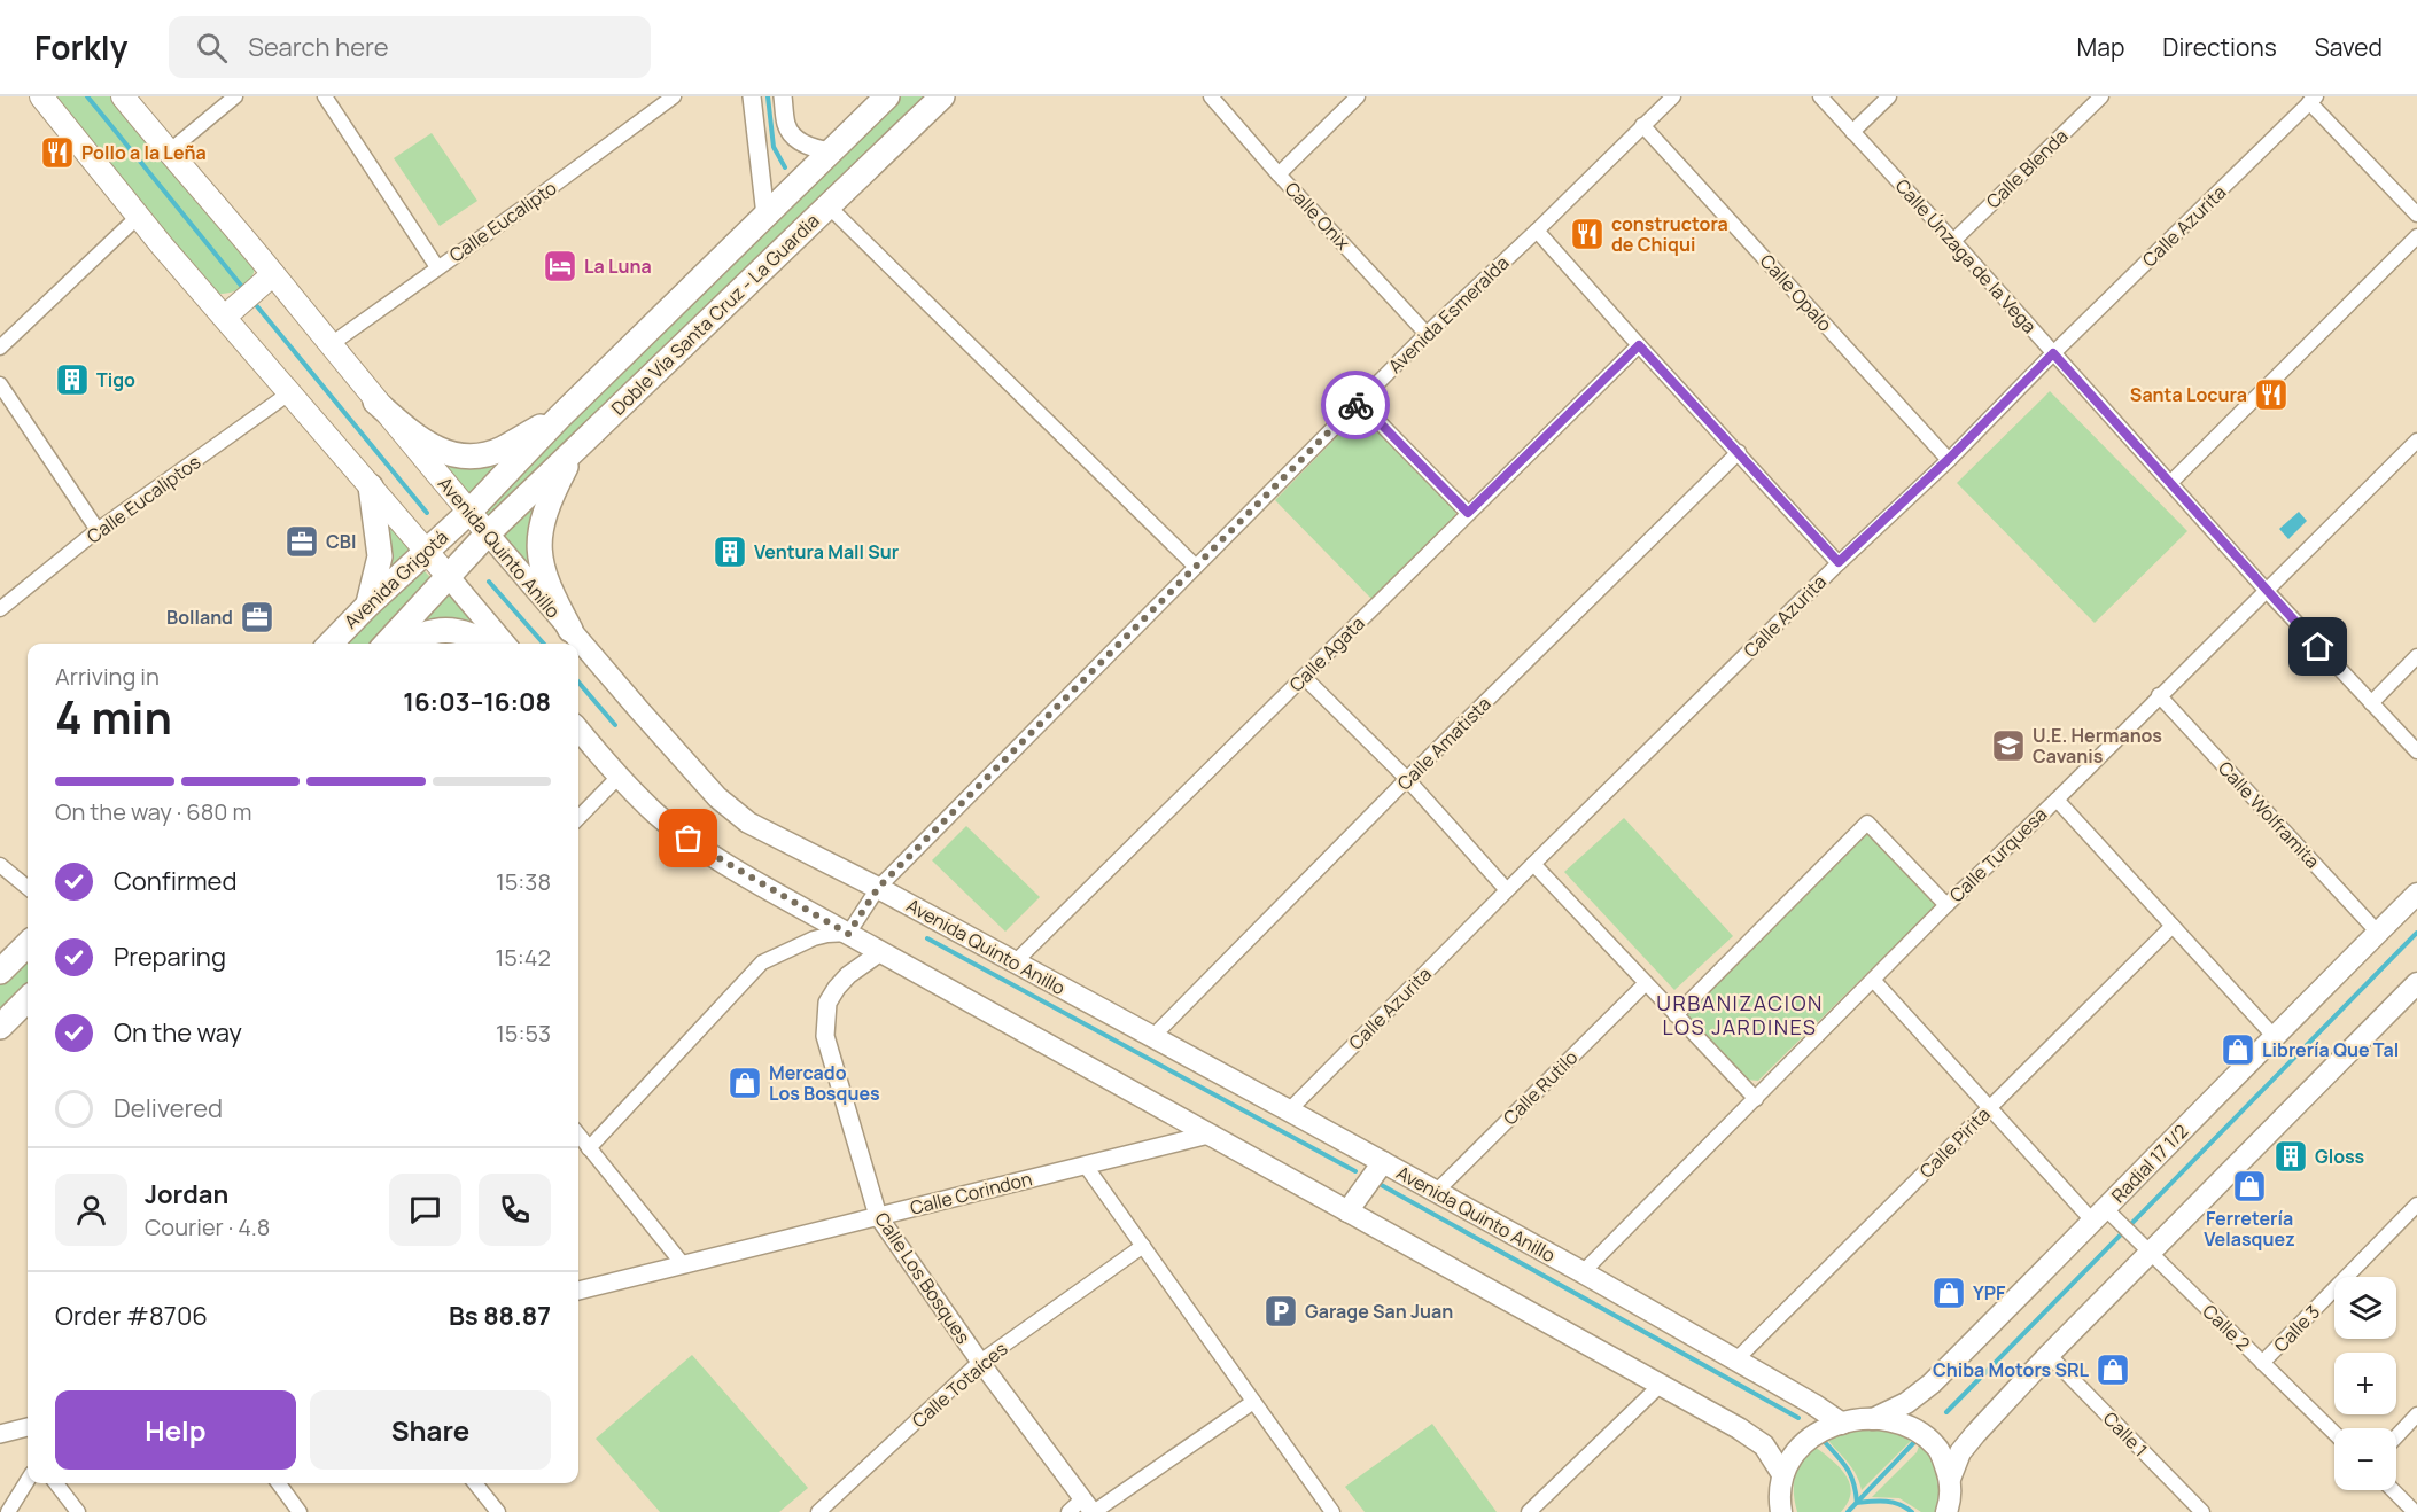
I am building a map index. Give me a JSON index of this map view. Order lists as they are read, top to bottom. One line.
{"streets":{"highway":["Doble Vía Santa Cruz - La Guardia","Avenida Grigotá"],"main road":["Avenida Quinto Anillo","Radial 17 1/2"],"street":["Calle Blenda","Calle Onix","Calle Eucalipto","Calle Azurita","Calle Únzaga de la Vega","Calle Opalo","Avenida Esmeralda","Calle Eucaliptos","Calle Agata","Calle Amatista","Calle Wolframita","Calle Turquesa","Calle Rutilo","Calle Pirita","Calle Corindon","Calle Los Bosques","Calle 2","Calle 3","Calle Totaíces","Calle 1"]},"crossings":[["Calle Blenda","Calle Únzaga de la Vega"],["Calle Onix","Avenida Esmeralda"],["Calle Eucalipto","Avenida Quinto Anillo"],["Calle Azurita","Calle Únzaga de la Vega"],["Calle Azurita","Calle Opalo"],["Calle Azurita","Avenida Quinto Anillo"],["Calle Únzaga de la Vega","Calle Turquesa"],["Calle Opalo","Avenida Esmeralda"],["Doble Vía Santa Cruz - La Guardia","Avenida Quinto Anillo"],["Doble Vía Santa Cruz - La Guardia","Avenida Grigotá"],["Avenida Esmeralda","Avenida Quinto Anillo"],["Avenida Quinto Anillo","Avenida Grigotá"],["Avenida Quinto Anillo","Calle Agata"],["Avenida Quinto Anillo","Calle Amatista"],["Avenida Quinto Anillo","Calle Turquesa"],["Avenida Quinto Anillo","Calle Rutilo"],["Avenida Quinto Anillo","Calle Pirita"],["Calle Wolframita","Calle Turquesa"],["Calle Wolframita","Radial 17 1/2"],["Calle Turquesa","Calle 2"],["Calle Pirita","Calle 2"],["Radial 17 1/2","Calle 2"],["Calle Corindon","Calle Los Bosques"],["Calle Los Bosques","Calle Totaíces"],["Calle 2","Calle 3"]],"districts":["URBANIZACION LOS JARDINES"],"places":{"restaurant":["Pollo a la Leña","constructora de Chiqui","Santa Locura"],"hotel":["La Luna"],"building":["Tigo","Ventura Mall Sur","Gloss"],"office":["CBI","Bolland"],"school or university":["U.E. Hermanos Cavanis"],"shop":["Librería Que Tal","Mercado Los Bosques","Ferretería Velasquez","YPF","Chiba Motors SRL"],"parking":["Garage San Juan"]},"page":{"header":"Forkly","search":"Search here","nav":["Map","Directions","Saved"],"heading":["4 min","Arriving in","16:03–16:08"],"panel":["Jordan","Courier · 4.8","Order #8706","Bs 88.87"],"bar":"On the way · 680 m","list":[["Confirmed","15:38"],["Preparing","15:42"],["On the way","15:53"],"Delivered"],"map_buttons":["+","−"],"buttons":["Help","Share"]}}
